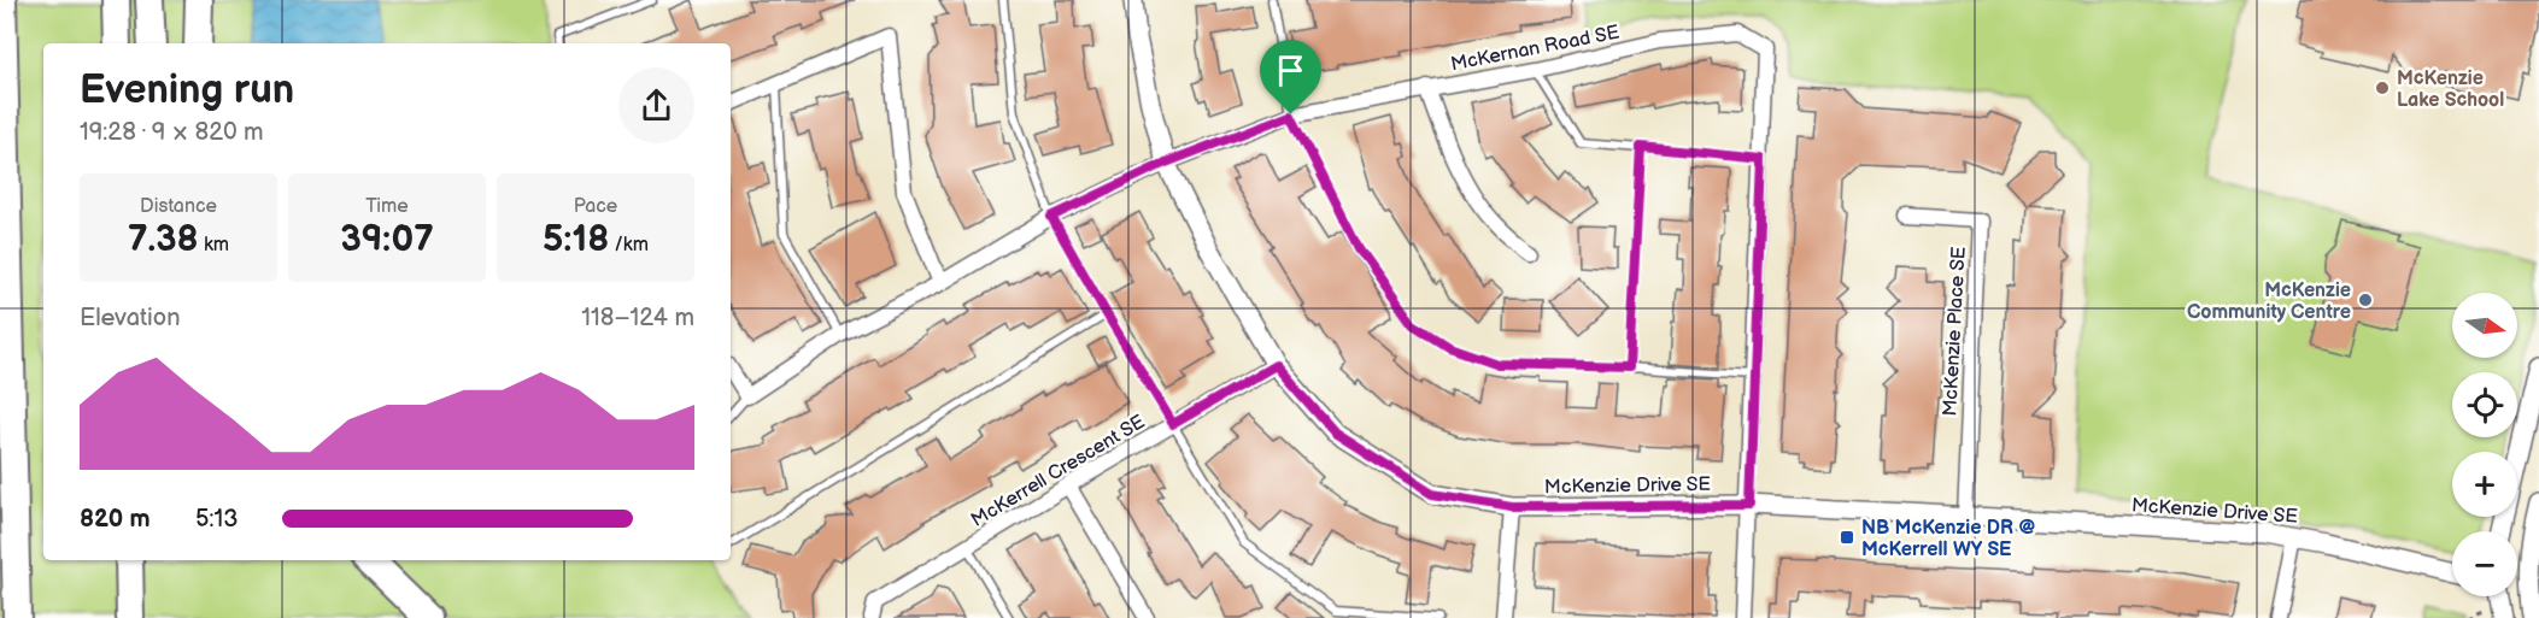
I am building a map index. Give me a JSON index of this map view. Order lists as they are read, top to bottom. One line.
{"streets":{"street":["McKernan Road SE","McKenzie Place SE","McKerrell Crescent SE","McKenzie Drive SE"]},"crossings":[["McKernan Road SE","McKenzie Drive SE"],["McKenzie Place SE","McKenzie Drive SE"],["McKerrell Crescent SE","McKenzie Drive SE"]],"places":{"other":["McKenzie Lake School","McKenzie Community Centre"],"transit":["NB McKenzie DR @ McKerrell WY SE"]},"north":"right","page":{"heading":["Evening run","19:28 · 9 × 820 m"],"stats":[["Distance","7.38 km"],["Time","39:07"],["Pace","5:18 /km"]],"chart":["Elevation","118–124 m"],"map_buttons":["+","−"],"list":[{"name":"820 m","note":"5:13"}]}}
